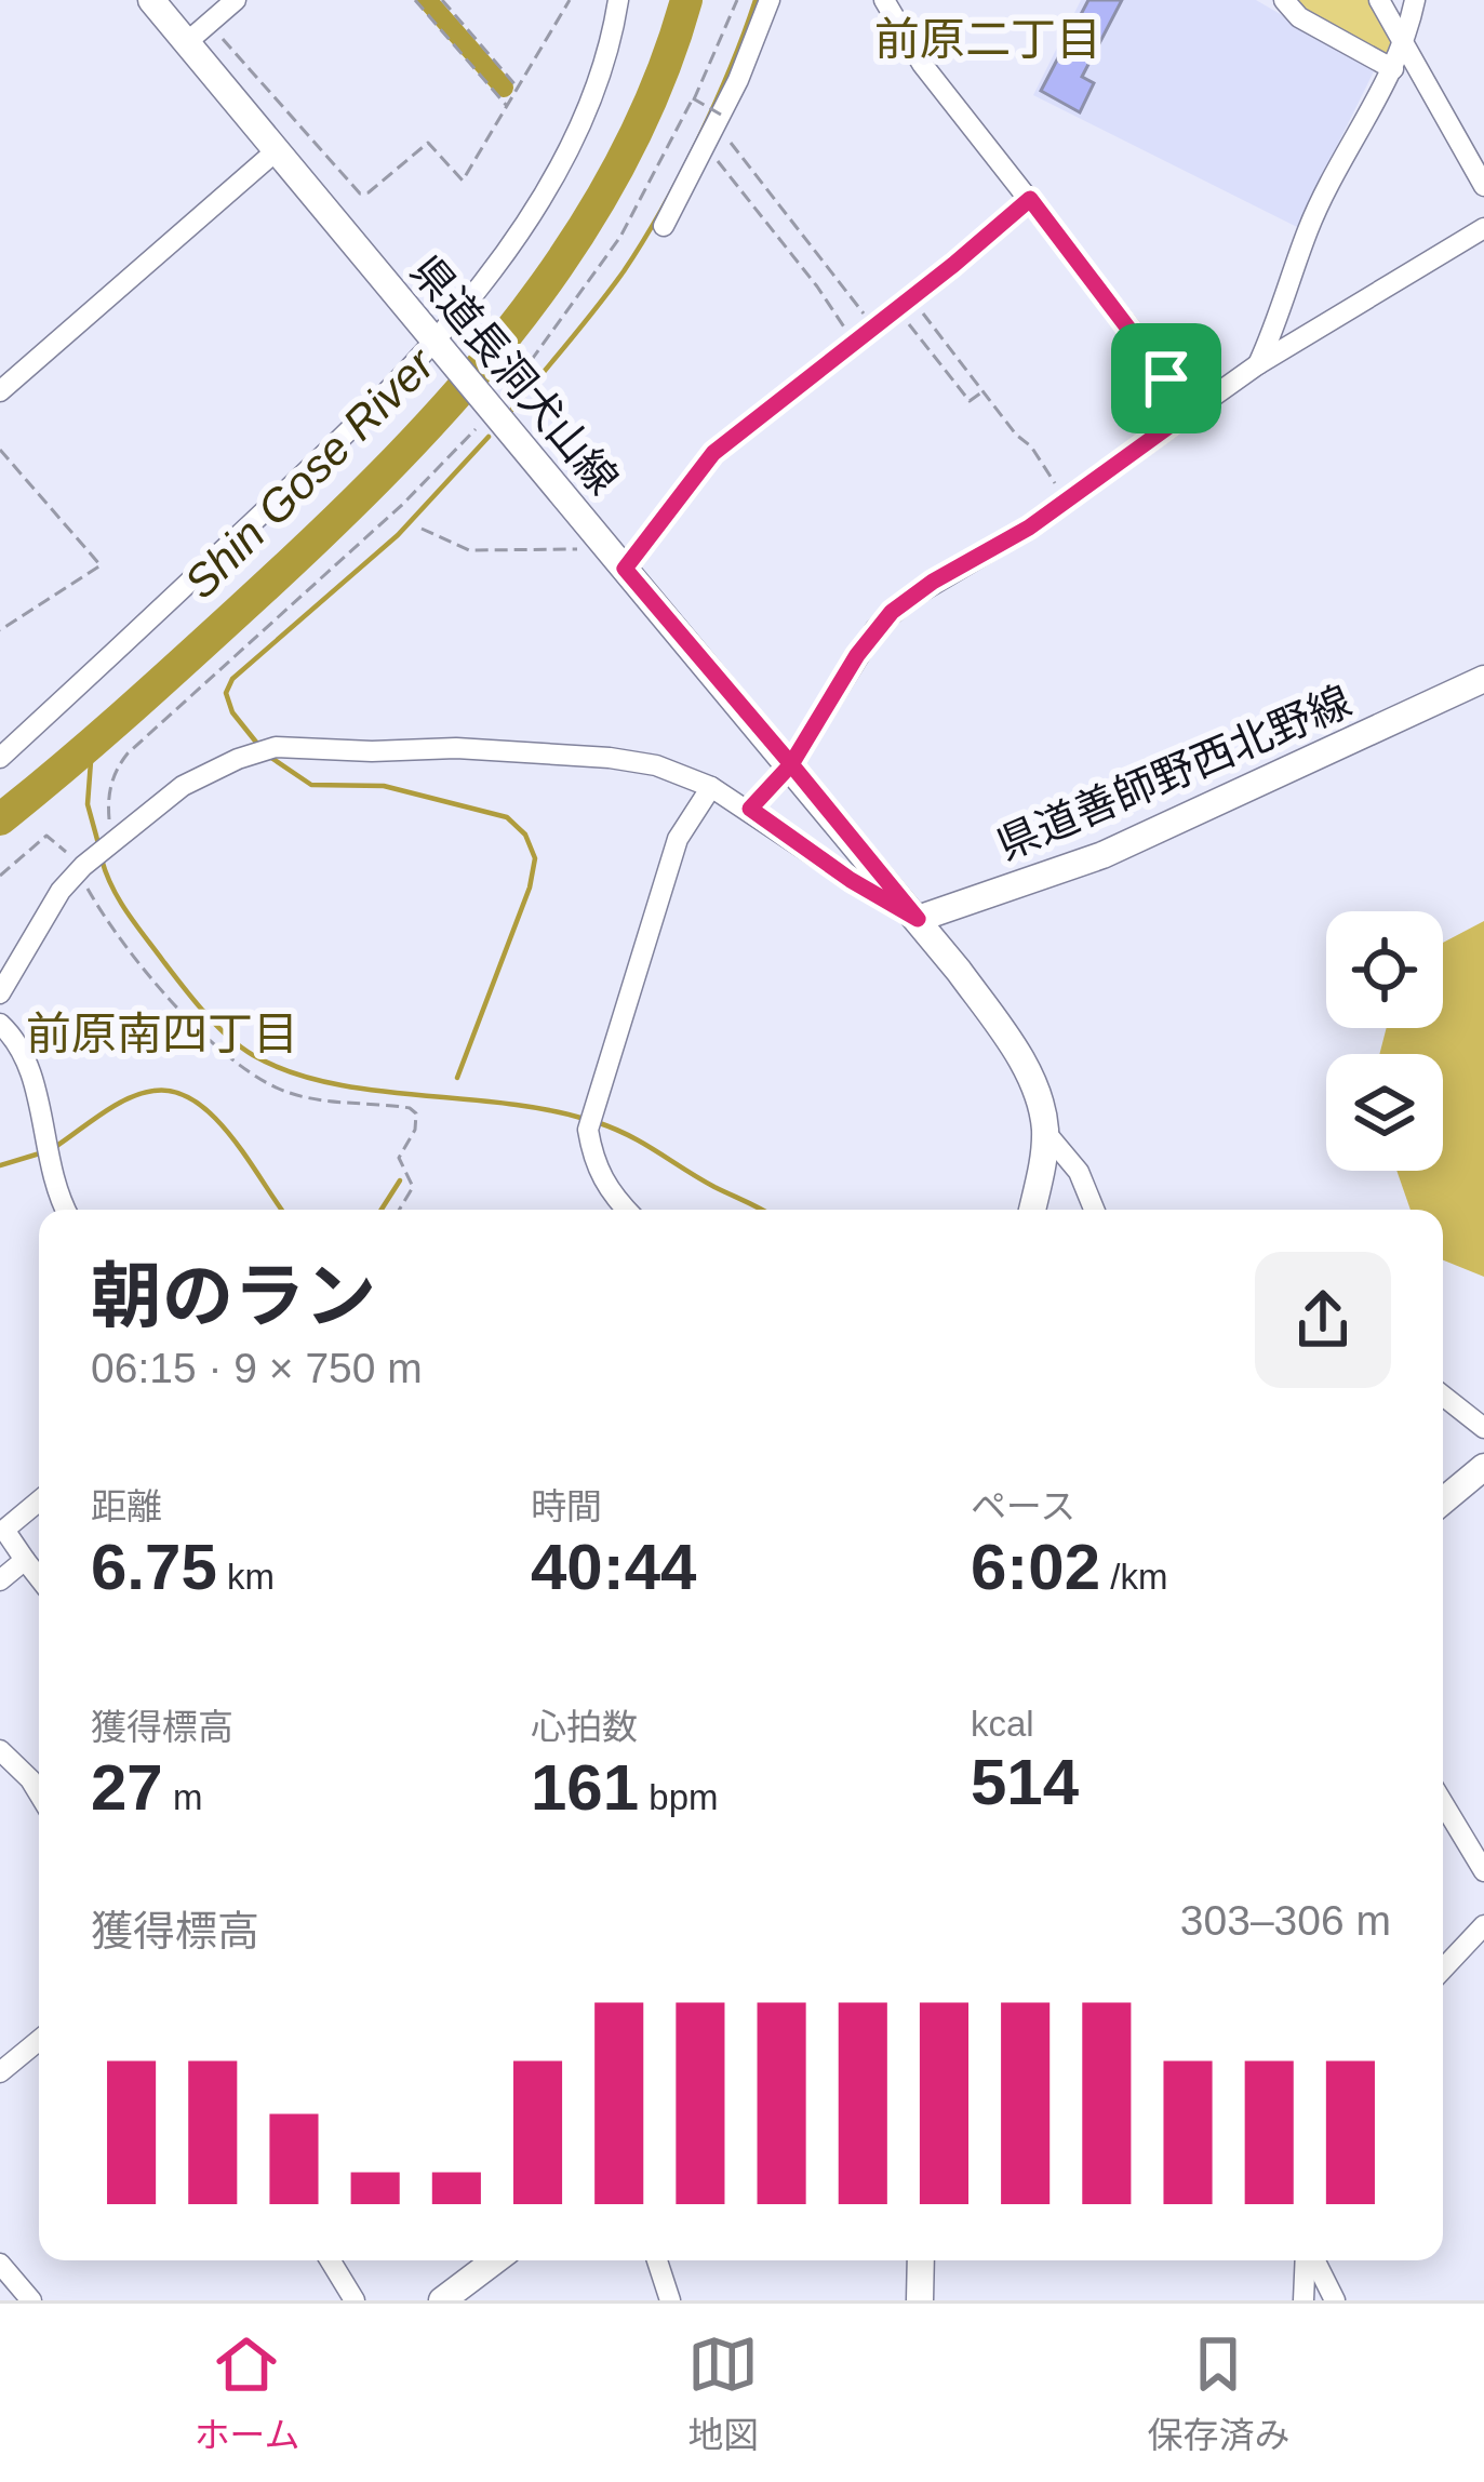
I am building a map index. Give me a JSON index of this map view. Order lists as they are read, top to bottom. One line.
{"streets":{"main road":["県道長洞犬山線","県道善師野西北野線"]},"crossings":[["県道長洞犬山線","県道善師野西北野線"]],"districts":["前原二丁目","前原南四丁目"],"water":["Shin Gose River"],"page":{"heading":["朝のラン","06:15 · 9 × 750 m"],"stats":[["距離","6.75 km"],["時間","40:44"],["ペース","6:02 /km"],["獲得標高","27 m"],["心拍数","161 bpm"],["kcal","514"]],"chart":["獲得標高","303–306 m"],"tabs":["ホーム","地図","保存済み"]}}
